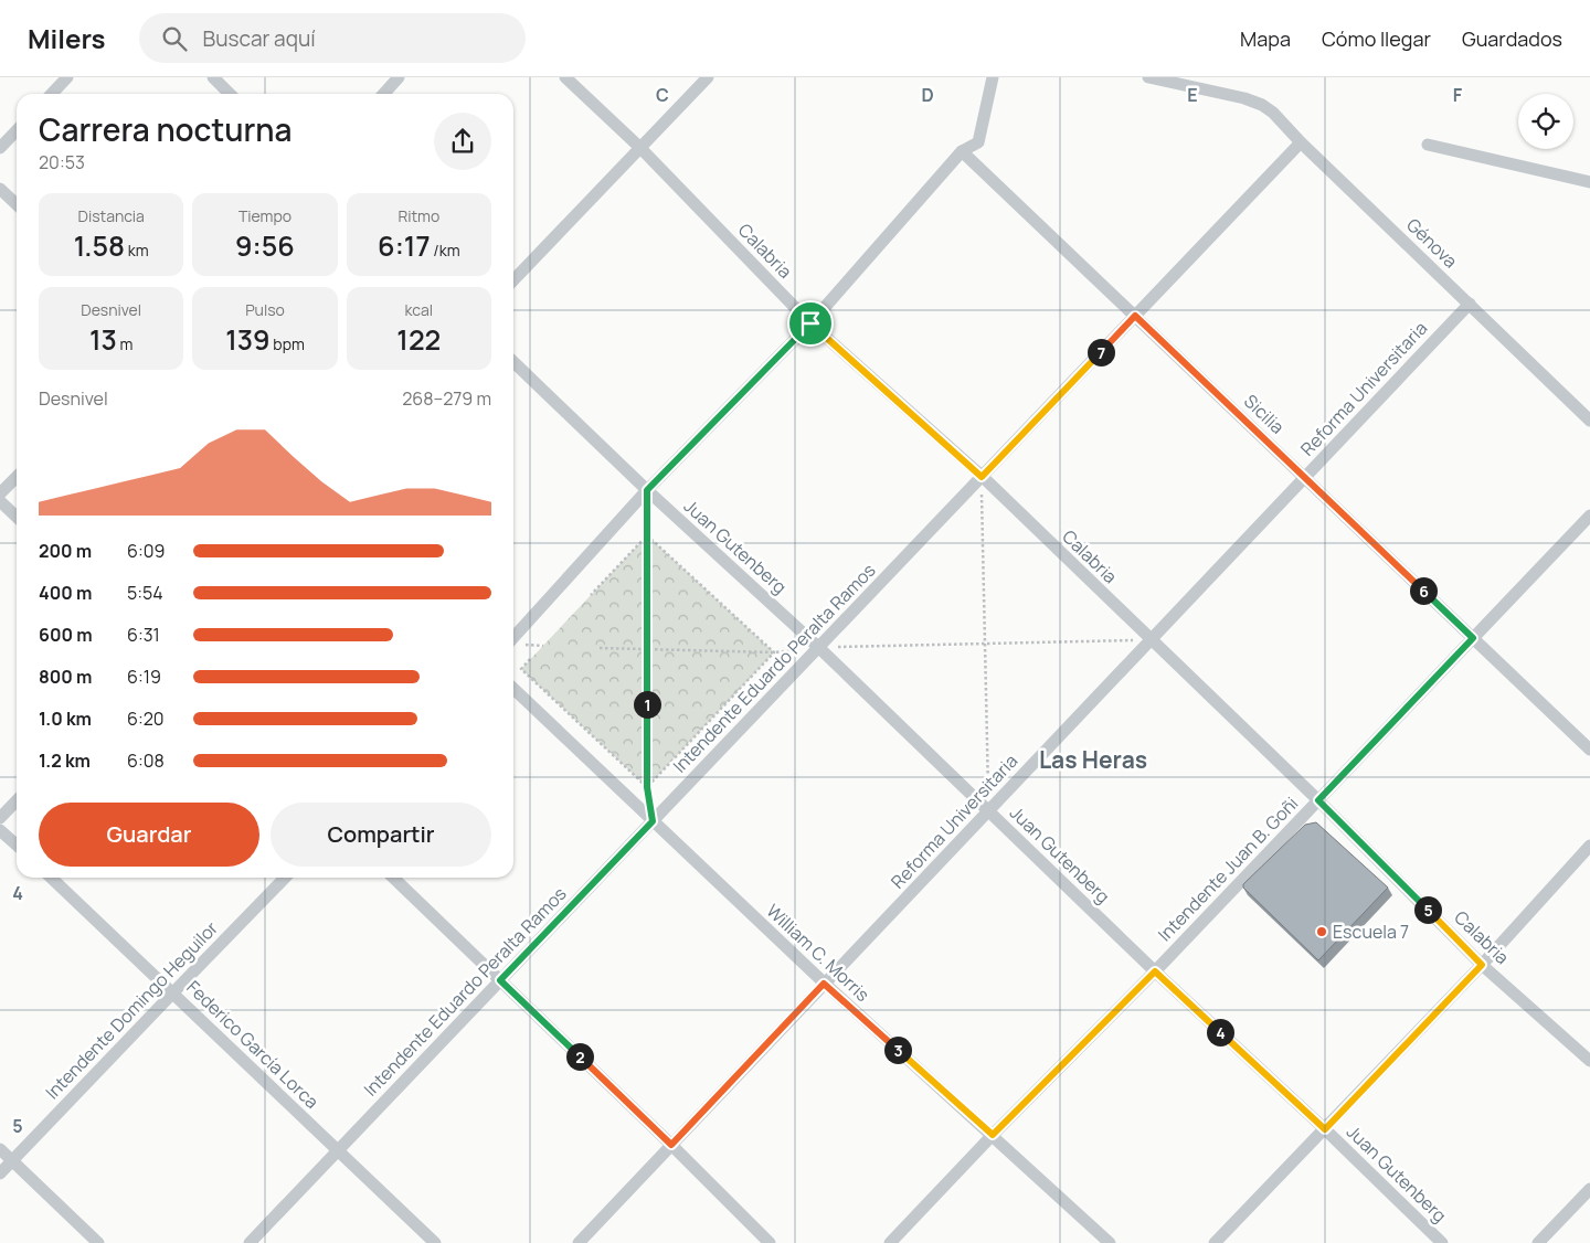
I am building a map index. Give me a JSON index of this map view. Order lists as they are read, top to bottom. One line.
{"streets":{"street":["Génova","Calabria","Reforma Universitaria","Sicilia","Juan Gutenberg","Intendente Eduardo Peralta Ramos","Intendente Juan B. Goñi","William C. Morris","Intendente Domingo Heguilor","Federico García Lorca"]},"crossings":[["Génova","Reforma Universitaria"],["Génova","Intendente Eduardo Peralta Ramos"],["Calabria","Reforma Universitaria"],["Calabria","Intendente Eduardo Peralta Ramos"],["Calabria","Intendente Juan B. Goñi"],["Reforma Universitaria","Sicilia"],["Reforma Universitaria","Juan Gutenberg"],["Reforma Universitaria","William C. Morris"],["Sicilia","Intendente Eduardo Peralta Ramos"],["Sicilia","Intendente Juan B. Goñi"],["Juan Gutenberg","Intendente Eduardo Peralta Ramos"],["Juan Gutenberg","Intendente Juan B. Goñi"],["Intendente Eduardo Peralta Ramos","William C. Morris"],["Intendente Eduardo Peralta Ramos","Federico García Lorca"],["Intendente Juan B. Goñi","William C. Morris"],["Intendente Domingo Heguilor","Federico García Lorca"]],"districts":["Las Heras"],"places":["Escuela 7"],"page":{"header":"Milers","search":"Buscar aquí","nav":["Mapa","Cómo llegar","Guardados"],"heading":["Carrera nocturna","20:53"],"stats":[["Distancia","1.58 km"],["Tiempo","9:56"],["Ritmo","6:17 /km"],["Desnivel","13 m"],["Pulso","139 bpm"],["kcal","122"]],"pins":["7","6","1","5","4","3","2"],"chart":["Desnivel","268–279 m"],"list":[{"name":"200 m","note":"6:09"},{"name":"400 m","note":"5:54"},{"name":"600 m","note":"6:31"},{"name":"800 m","note":"6:19"},{"name":"1.0 km","note":"6:20"},{"name":"1.2 km","note":"6:08"}],"buttons":["Guardar","Compartir"]},"grid":{"columns":["C","D","E","F"],"rows":["4","5"]}}
